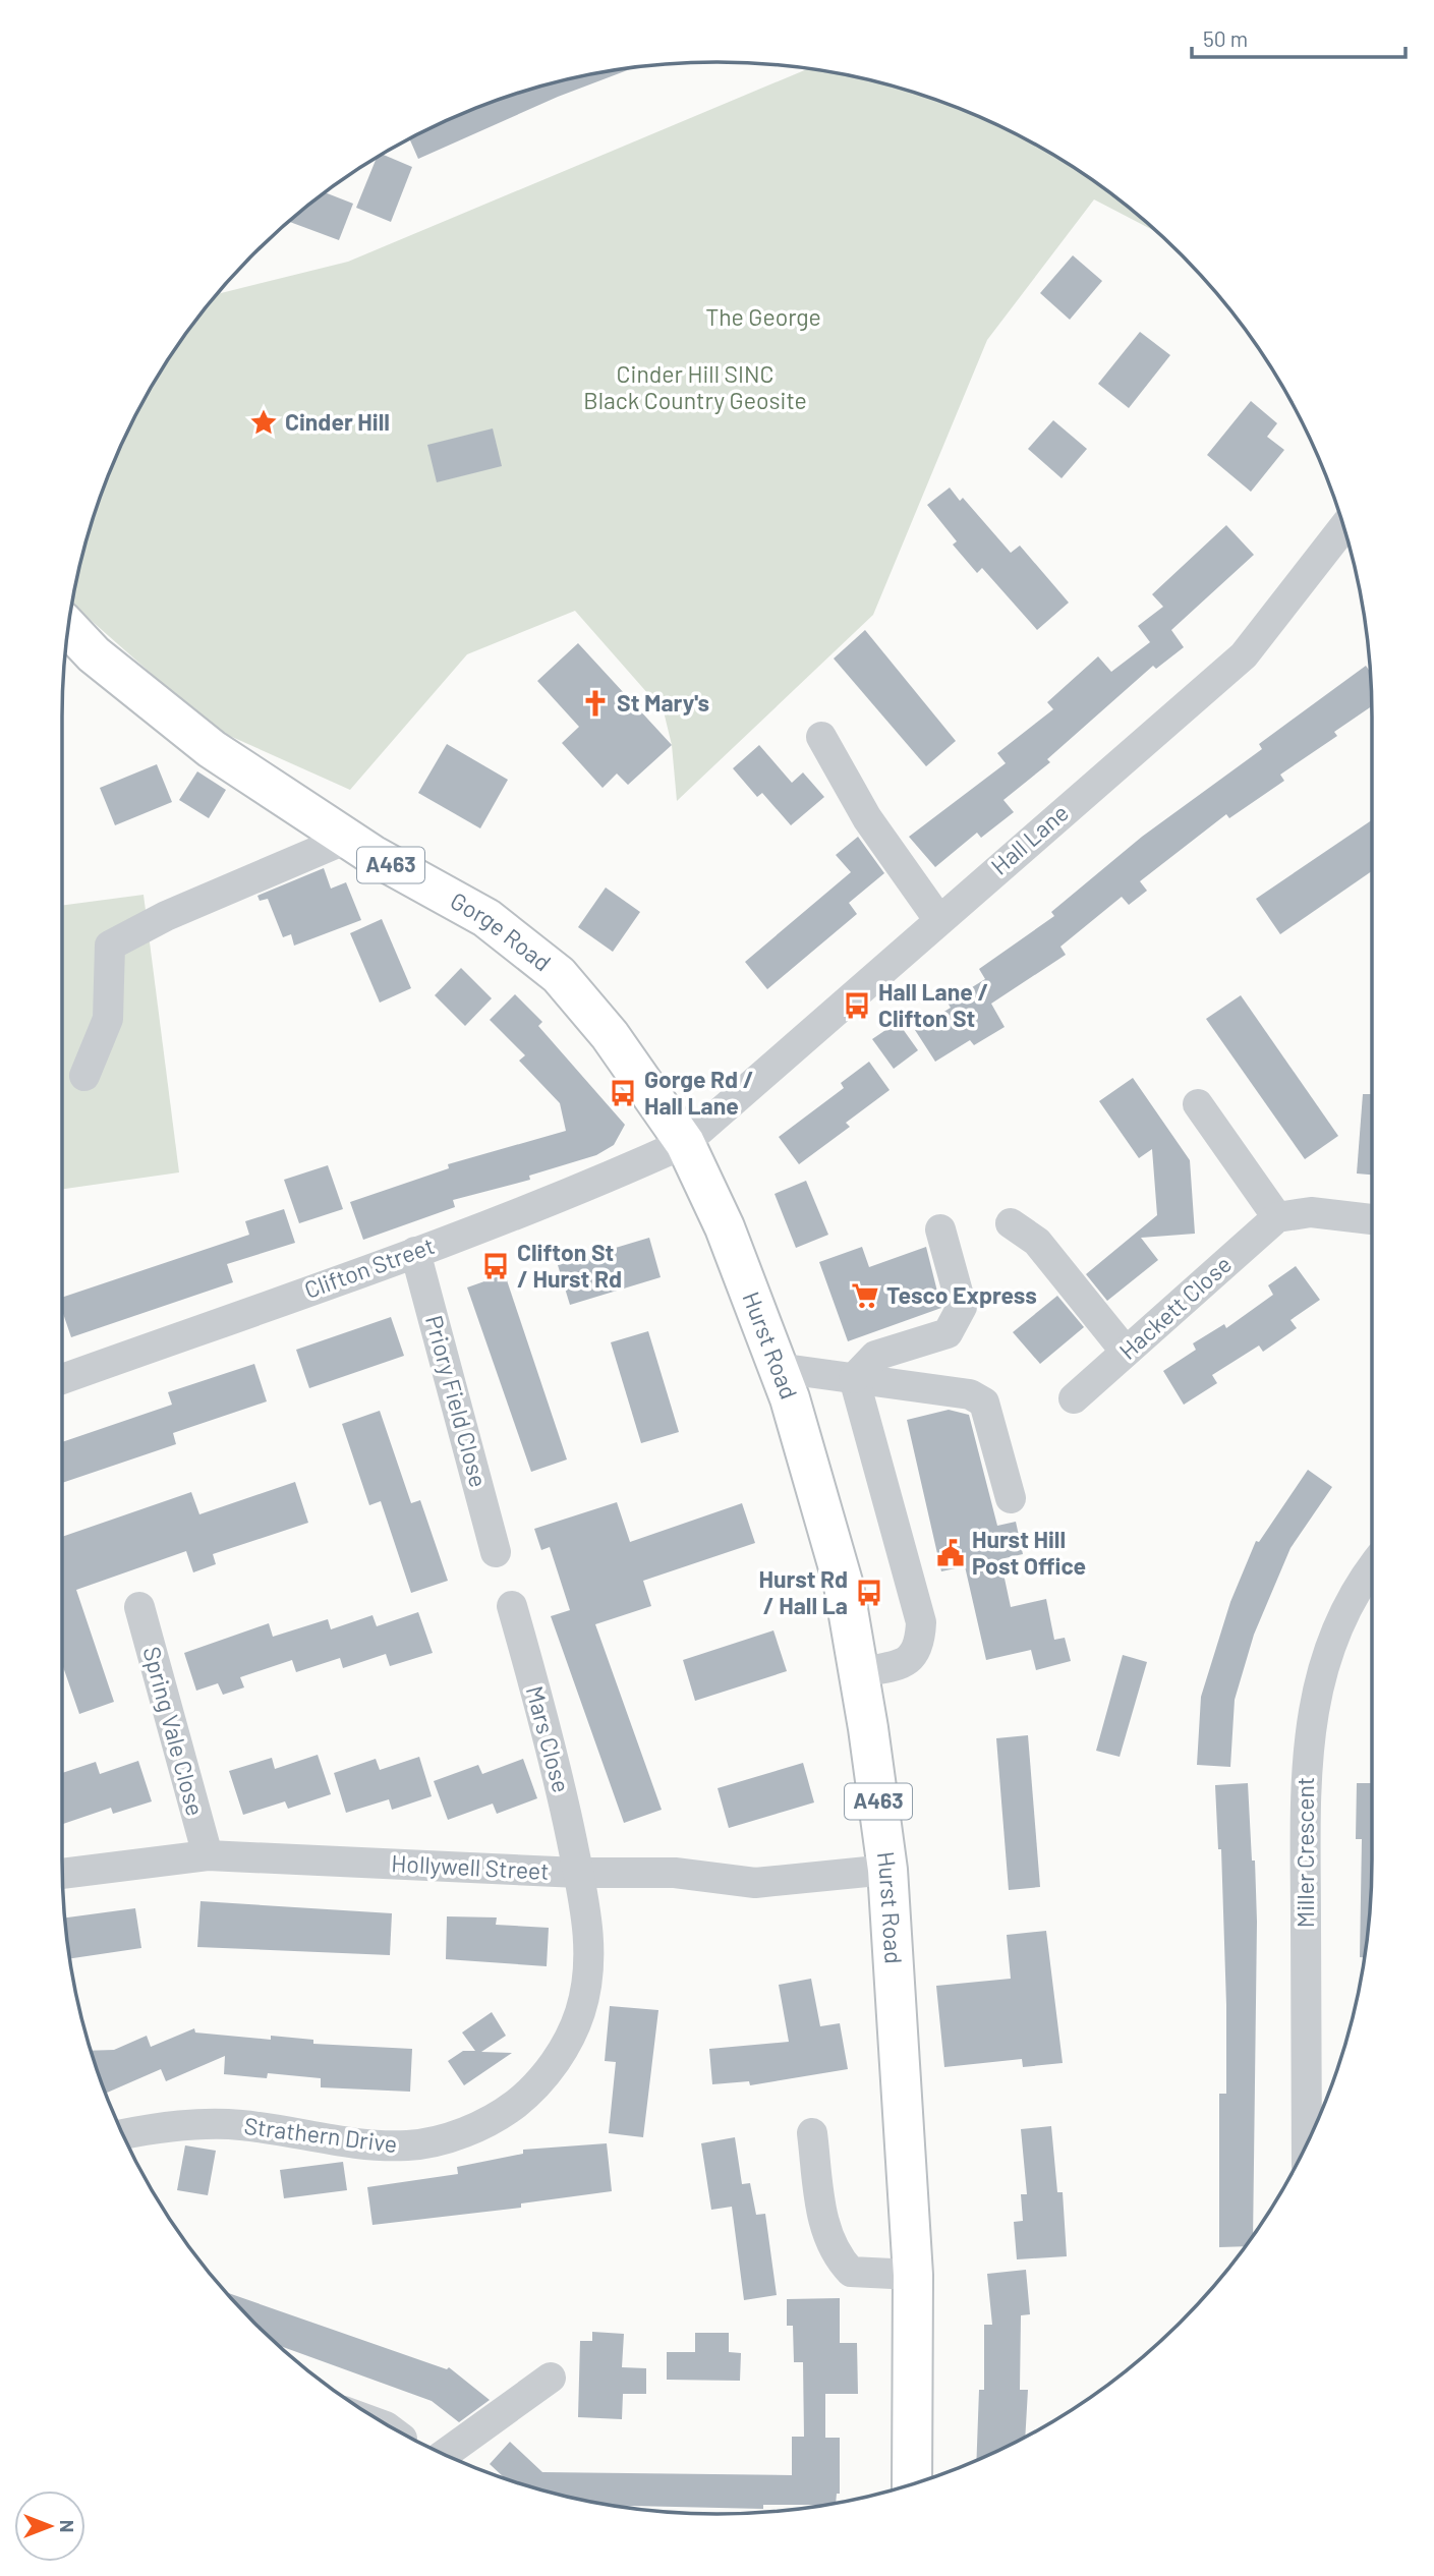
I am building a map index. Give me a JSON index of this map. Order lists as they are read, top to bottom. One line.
{"streets":{"main road":["A463","Gorge Road","Hurst Road"],"street":["Hall Lane","Clifton Street","Hackett Close","Priory Field Close","Spring Vale Close","Mars Close","Miller Crescent","Hollywell Street","Strathern Drive"]},"crossings":[["Hall Lane","Gorge Road"],["Hall Lane","Clifton Street"],["Hall Lane","Hurst Road"],["Gorge Road","Clifton Street"],["Gorge Road","Hurst Road"],["Clifton Street","Hurst Road"],["Clifton Street","Priory Field Close"],["Hurst Road","Hollywell Street"],["Spring Vale Close","Hollywell Street"],["Mars Close","Hollywell Street"],["Mars Close","Strathern Drive"],["Hollywell Street","Strathern Drive"]],"parks":["The George","Cinder Hill SINC Black Country Geosite"],"places":{"place":["Cinder Hill"],"church":["St Mary's"],"bus stop":["Hall Lane / Clifton St","Gorge Rd / Hall Lane","Clifton St / Hurst Rd","Hurst Rd / Hall La"],"supermarket":["Tesco Express"],"public building":["Hurst Hill Post Office"]},"scale_bar":"50 m","north":"right"}
